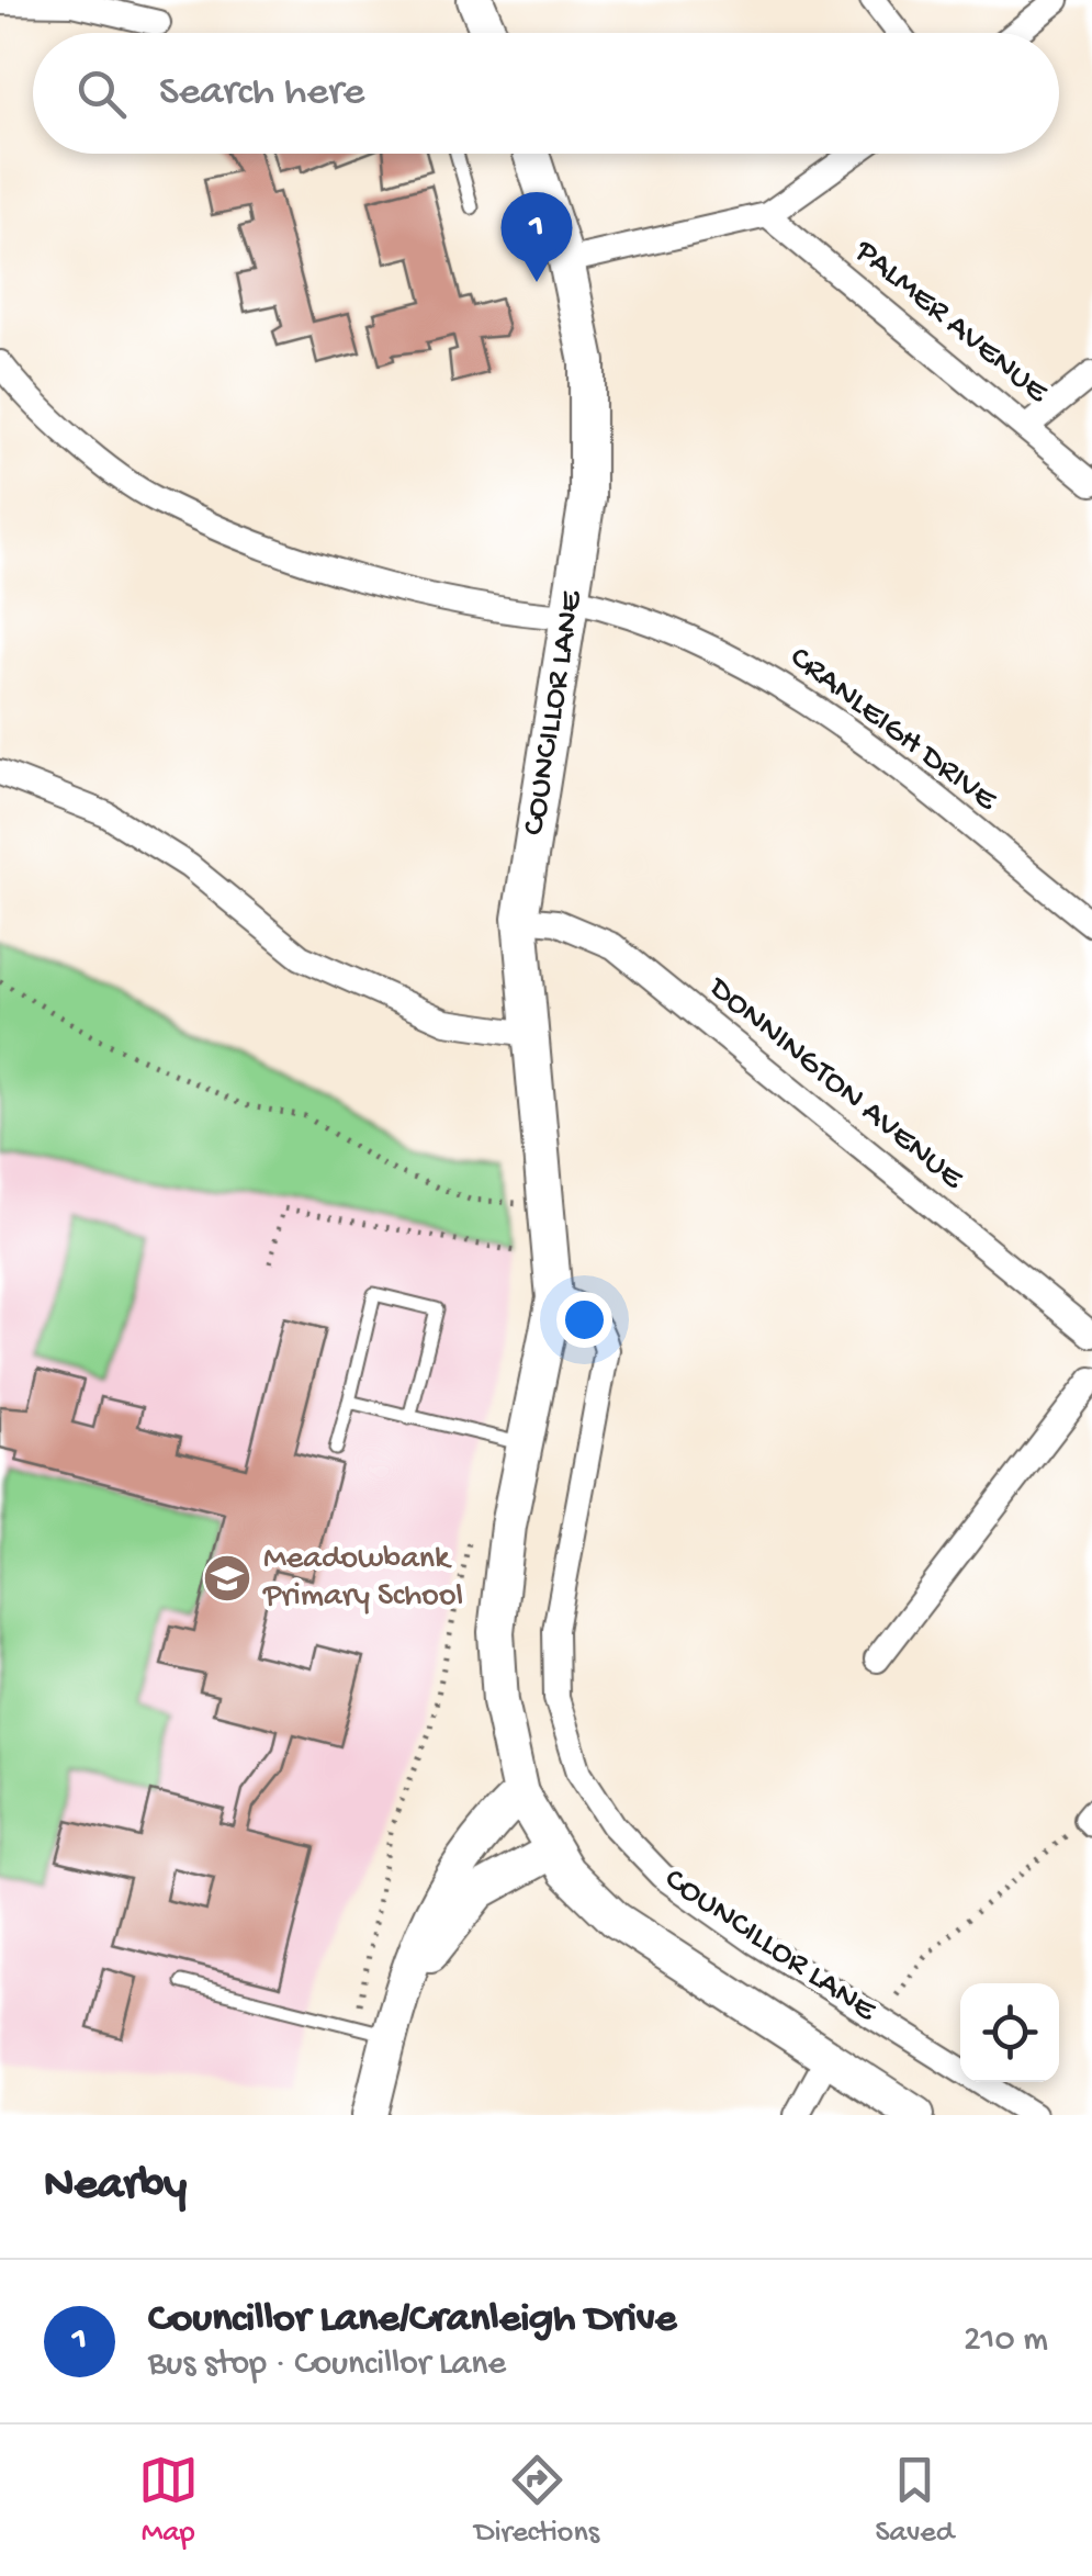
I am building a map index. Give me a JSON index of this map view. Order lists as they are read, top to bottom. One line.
{"streets":{"street":["PALMER AVENUE","COUNCILLOR LANE","CRANLEIGH DRIVE","DONNINGTON AVENUE"]},"crossings":[["COUNCILLOR LANE","CRANLEIGH DRIVE"],["COUNCILLOR LANE","DONNINGTON AVENUE"]],"places":{"school or university":["Meadowbank Primary School"]},"page":{"search":"Search here","pins":"1","heading":"Nearby","list":[{"mark":"1","name":"Councillor Lane/Cranleigh Drive","note":"Bus stop · Councillor Lane","value":"210 m"}],"nav":["Map","Directions","Saved"]}}
